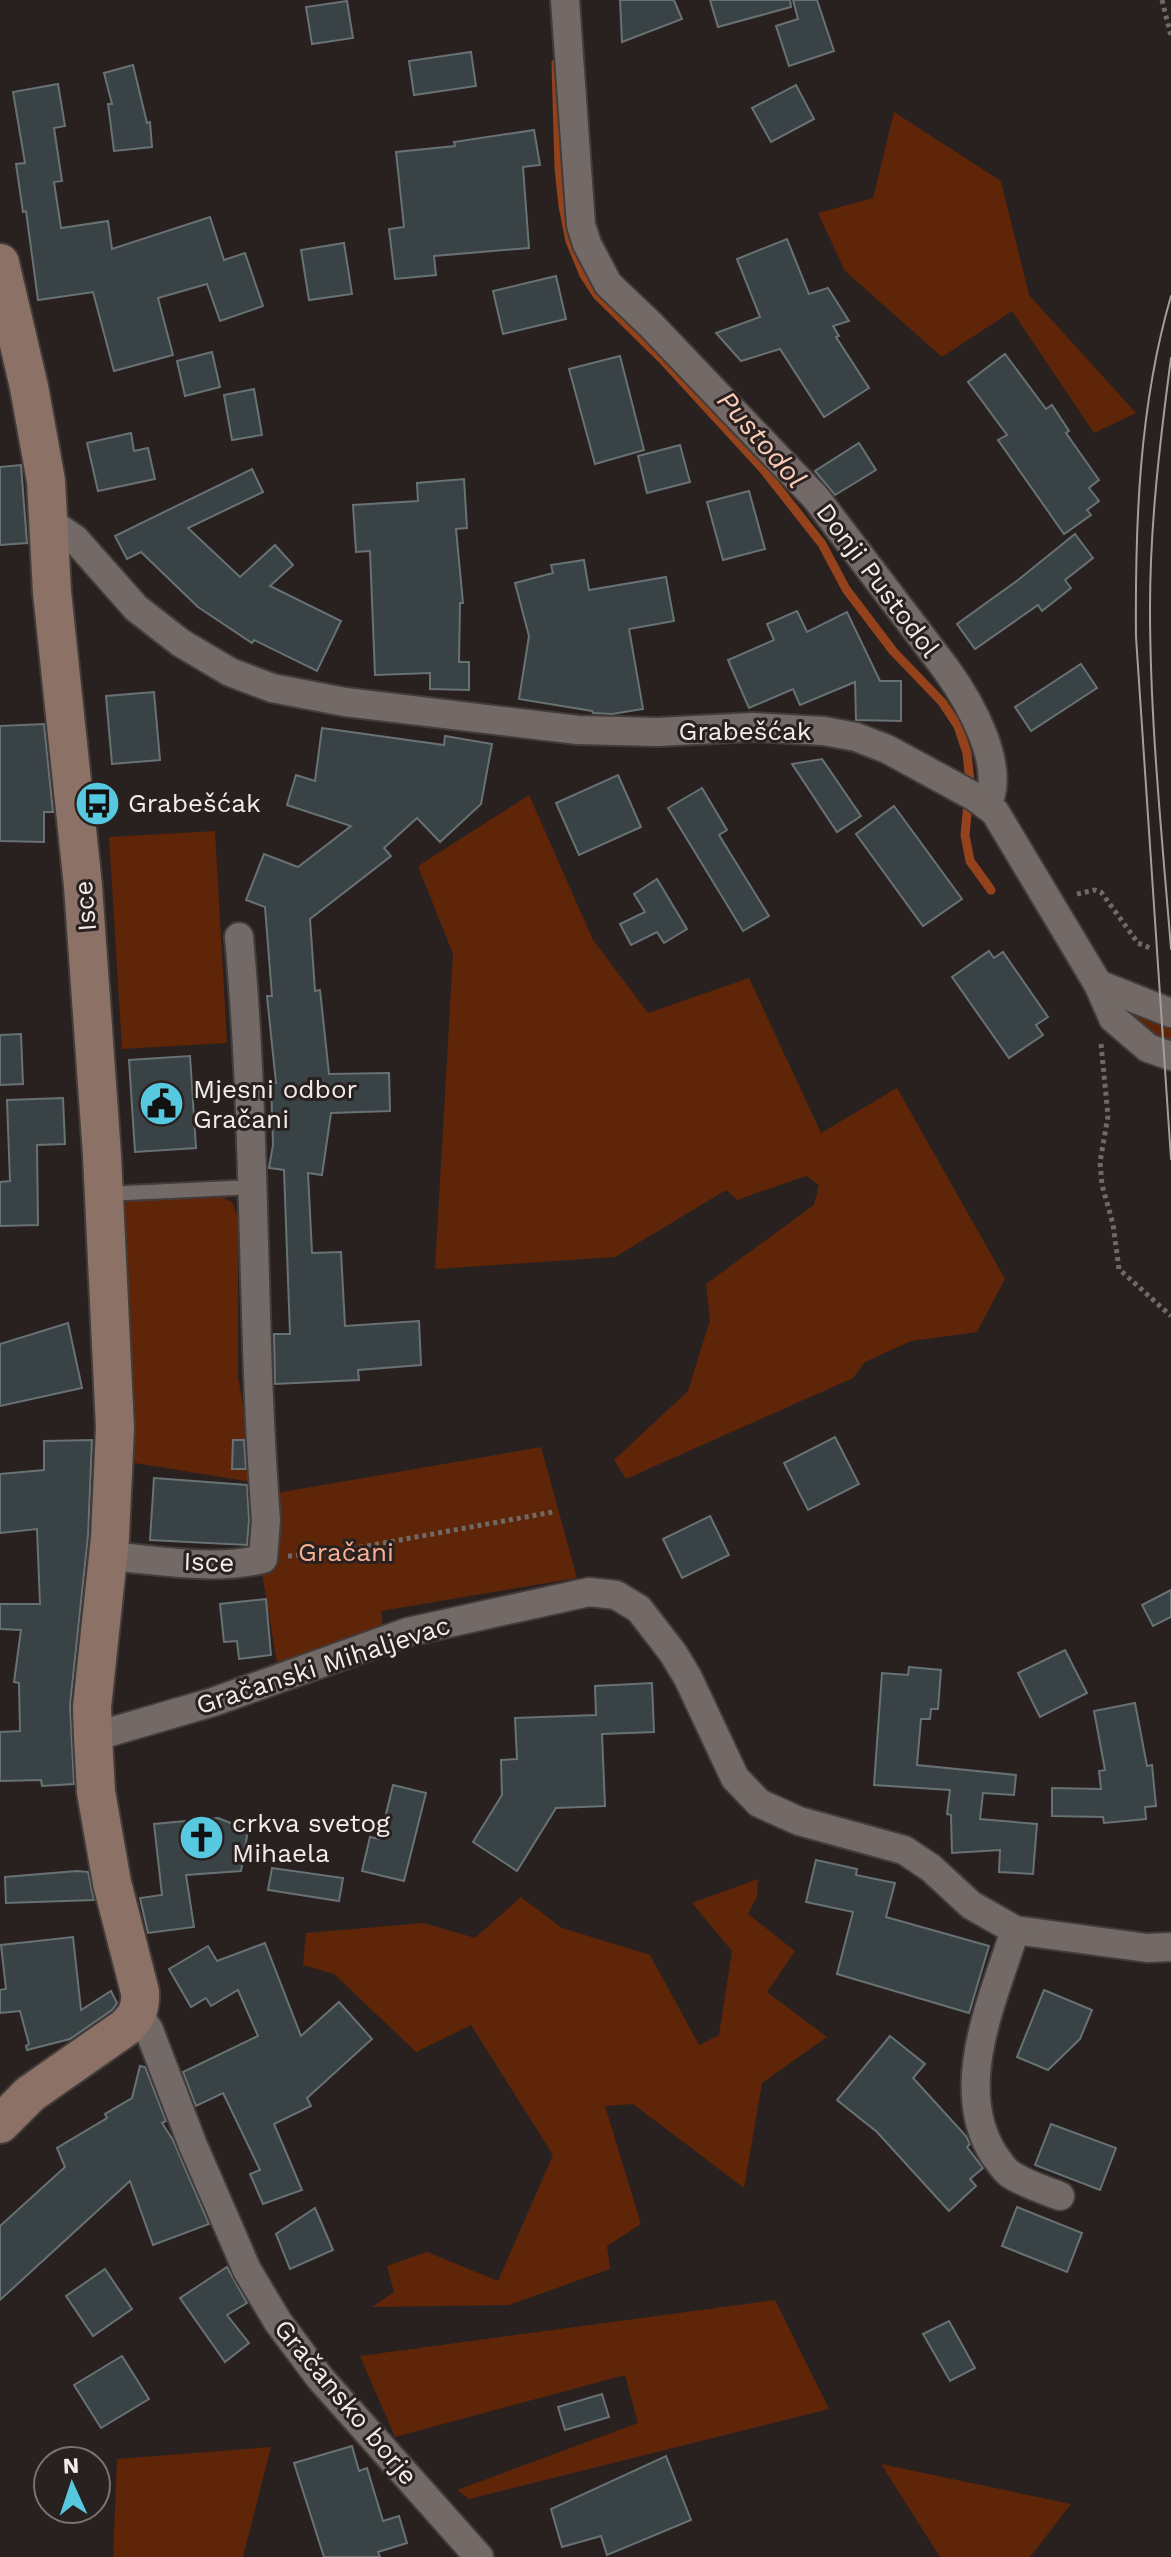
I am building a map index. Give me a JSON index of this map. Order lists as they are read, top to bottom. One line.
{"streets":{"street":["Donji Pustodol","Grabešćak","Isce","Gračanski Mihaljevac","Gračansko borje"]},"crossings":[["Donji Pustodol","Grabešćak"],["Grabešćak","Isce"],["Isce","Gračanski Mihaljevac"],["Isce","Gračansko borje"]],"water":["Pustodol"],"parks":["Gračani"],"places":{"bus stop":["Grabešćak"],"public building":["Mjesni odbor Gračani"],"church":["crkva svetog Mihaela"]},"north":"top"}
